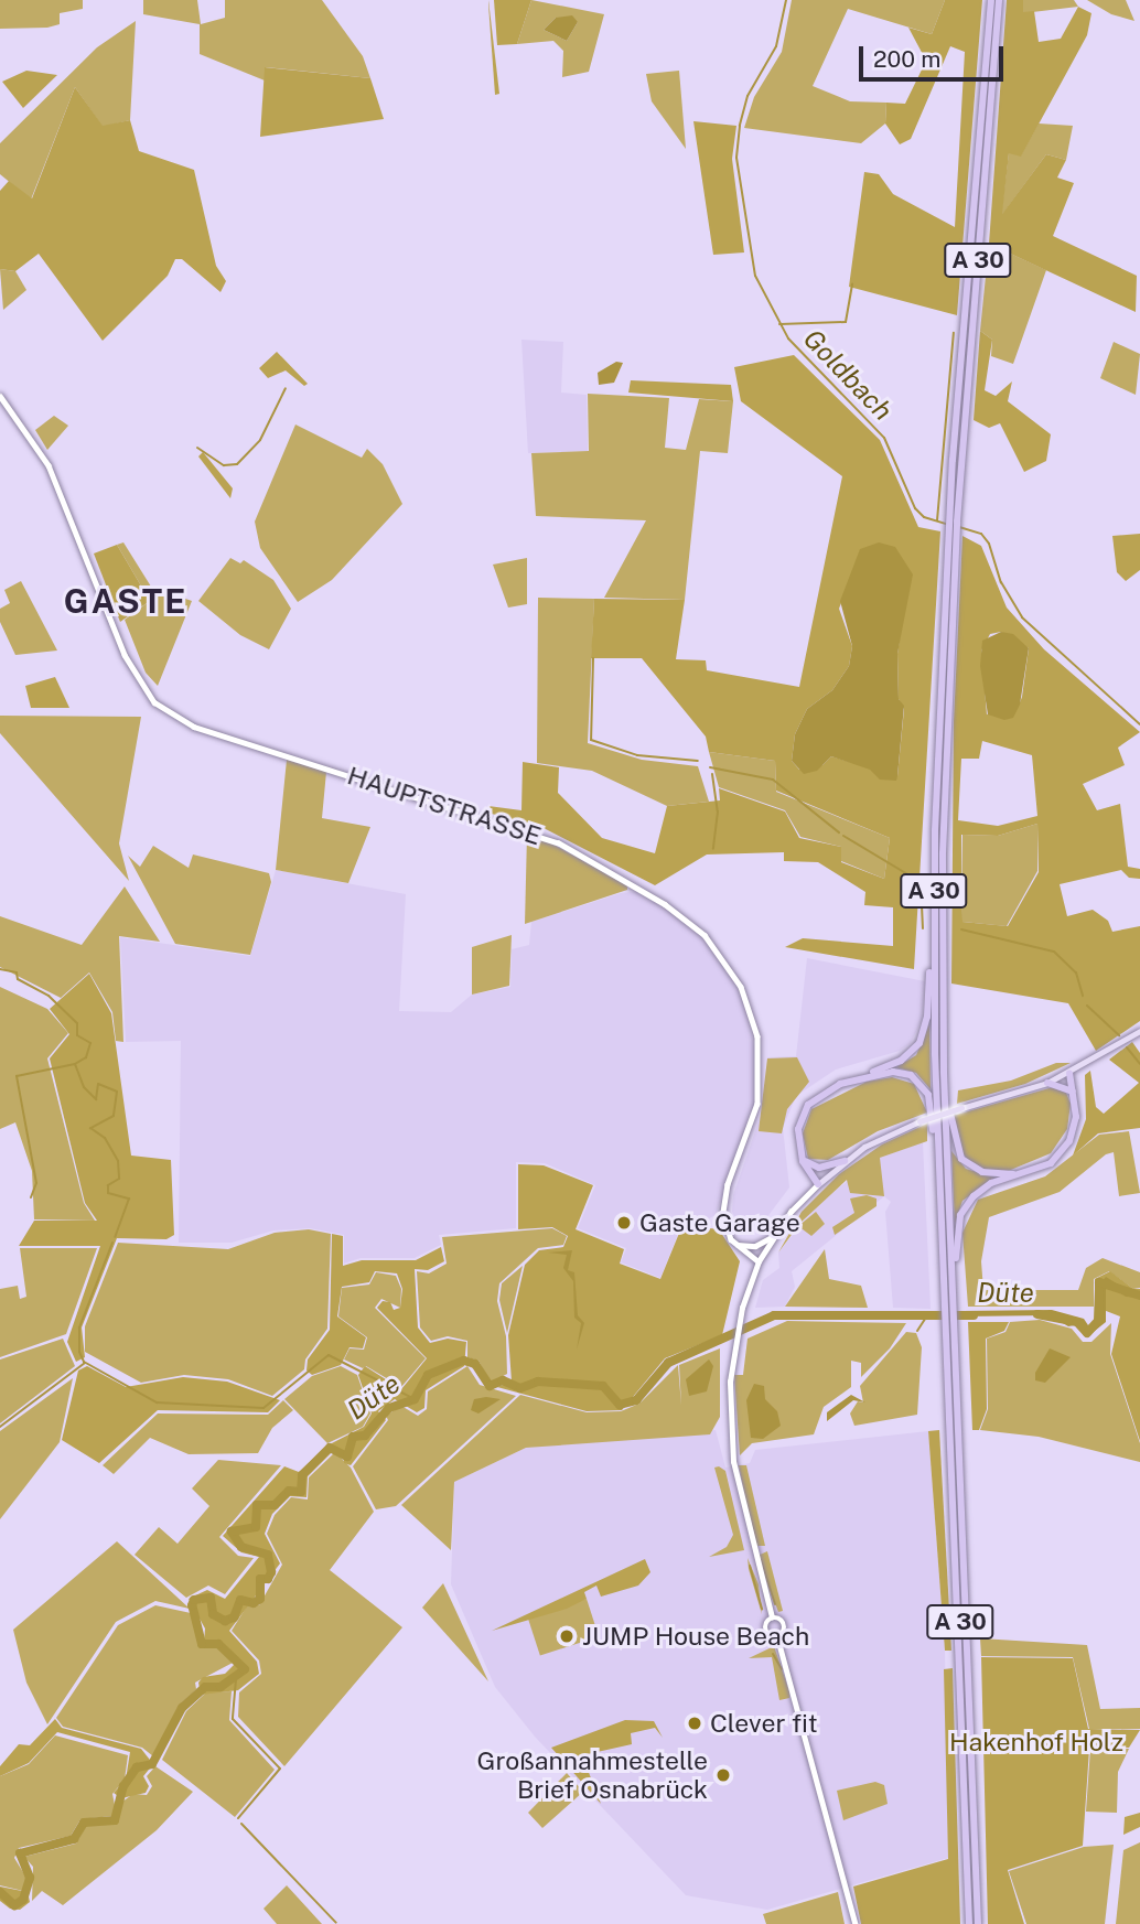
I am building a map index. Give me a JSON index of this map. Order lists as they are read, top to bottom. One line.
{"streets":{"highway":["A 30"],"street":["HAUPTSTRASSE"]},"districts":["GASTE"],"water":["Goldbach","Düte"],"parks":["Hakenhof Holz"],"places":["Gaste Garage","JUMP House Beach","Clever fit","Großannahmestelle Brief Osnabrück"],"scale_bar":"200 m"}
